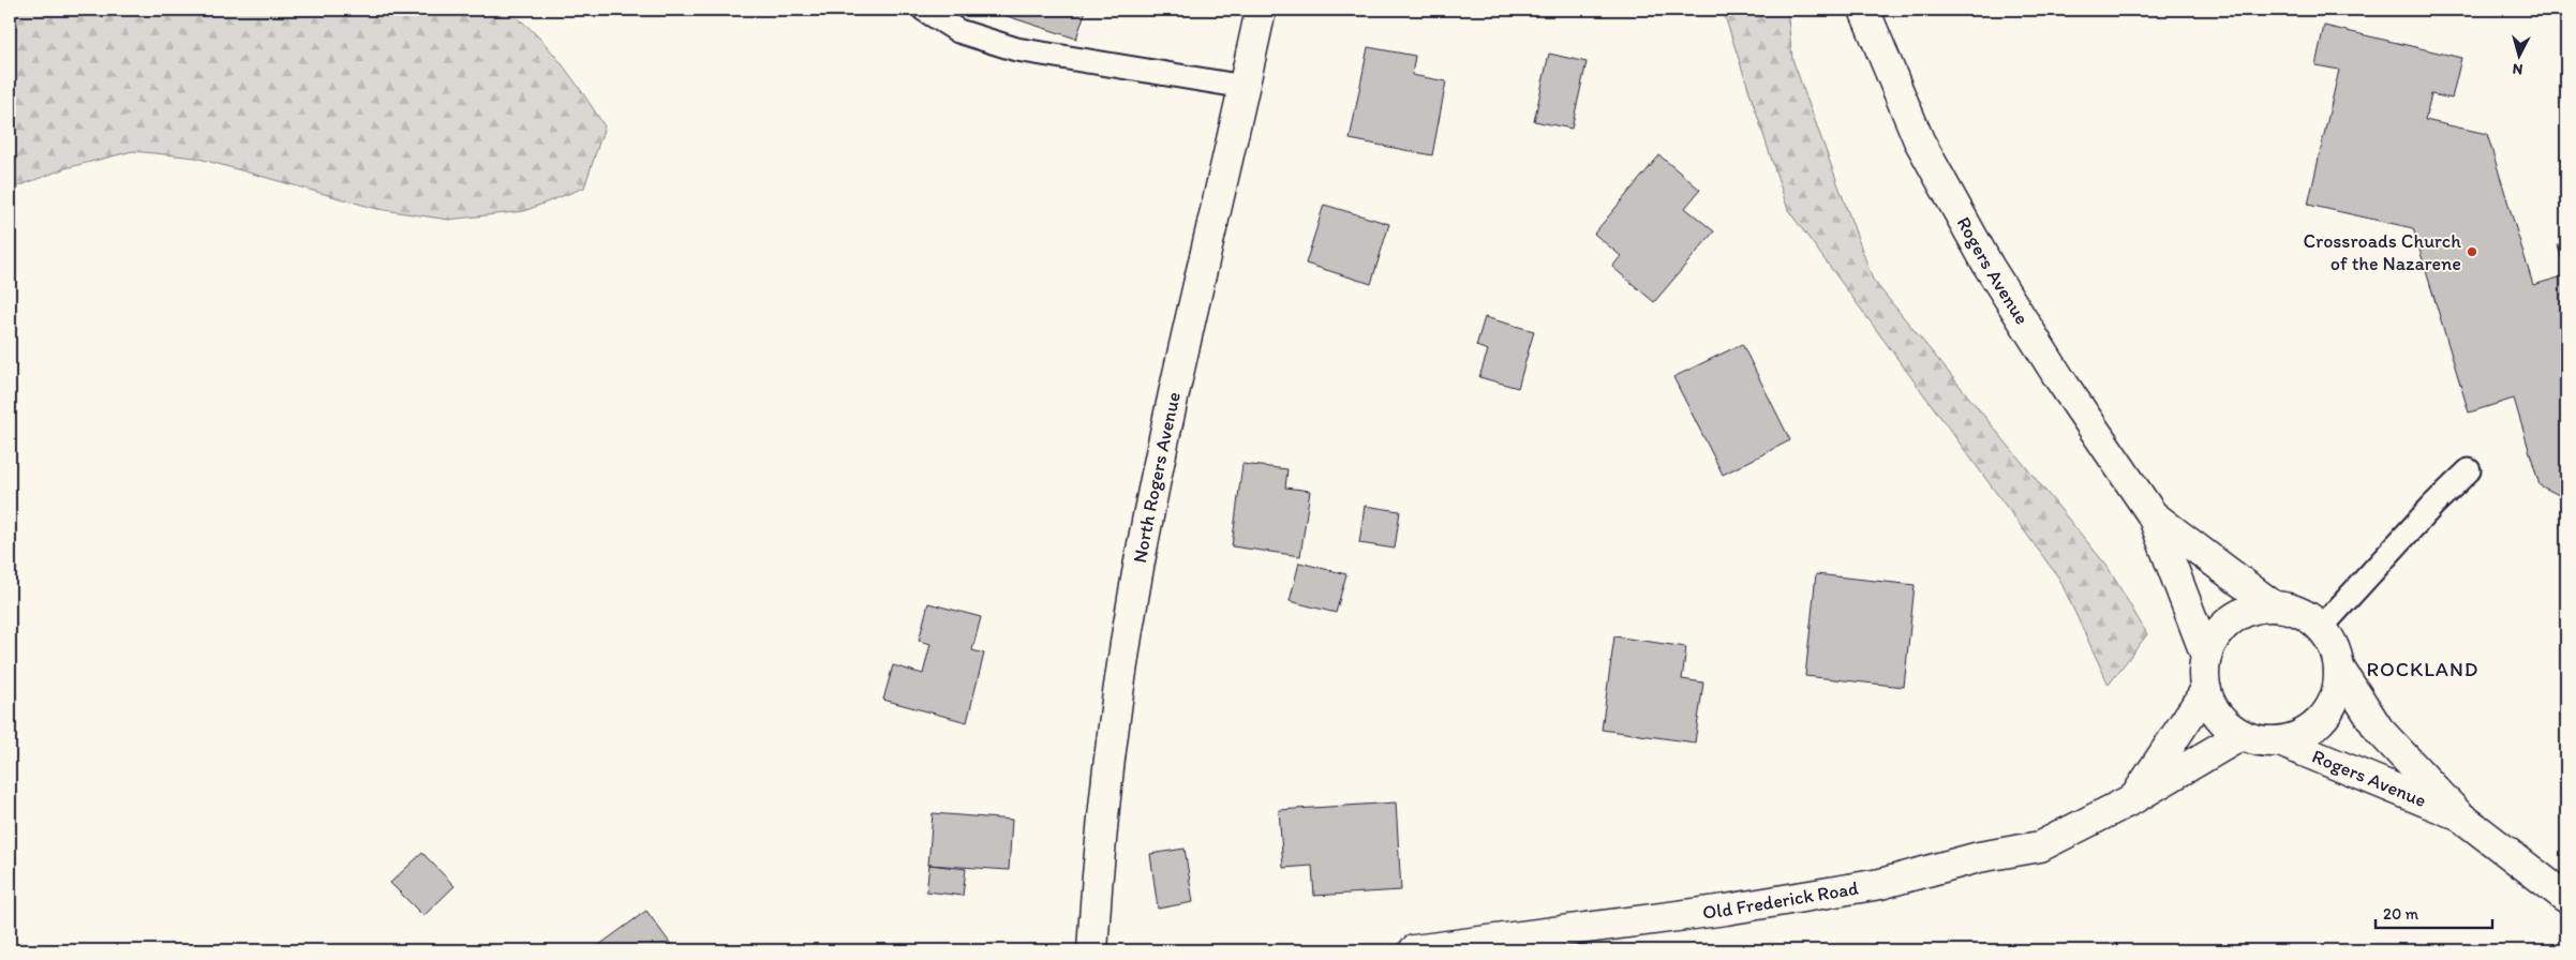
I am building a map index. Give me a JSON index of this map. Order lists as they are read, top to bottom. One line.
{"streets":{"street":["Rogers Avenue","North Rogers Avenue","Old Frederick Road"]},"crossings":[["Rogers Avenue","Old Frederick Road"]],"districts":["ROCKLAND"],"places":["Crossroads Church of the Nazarene"],"scale_bar":"20 m","north":"bottom"}
